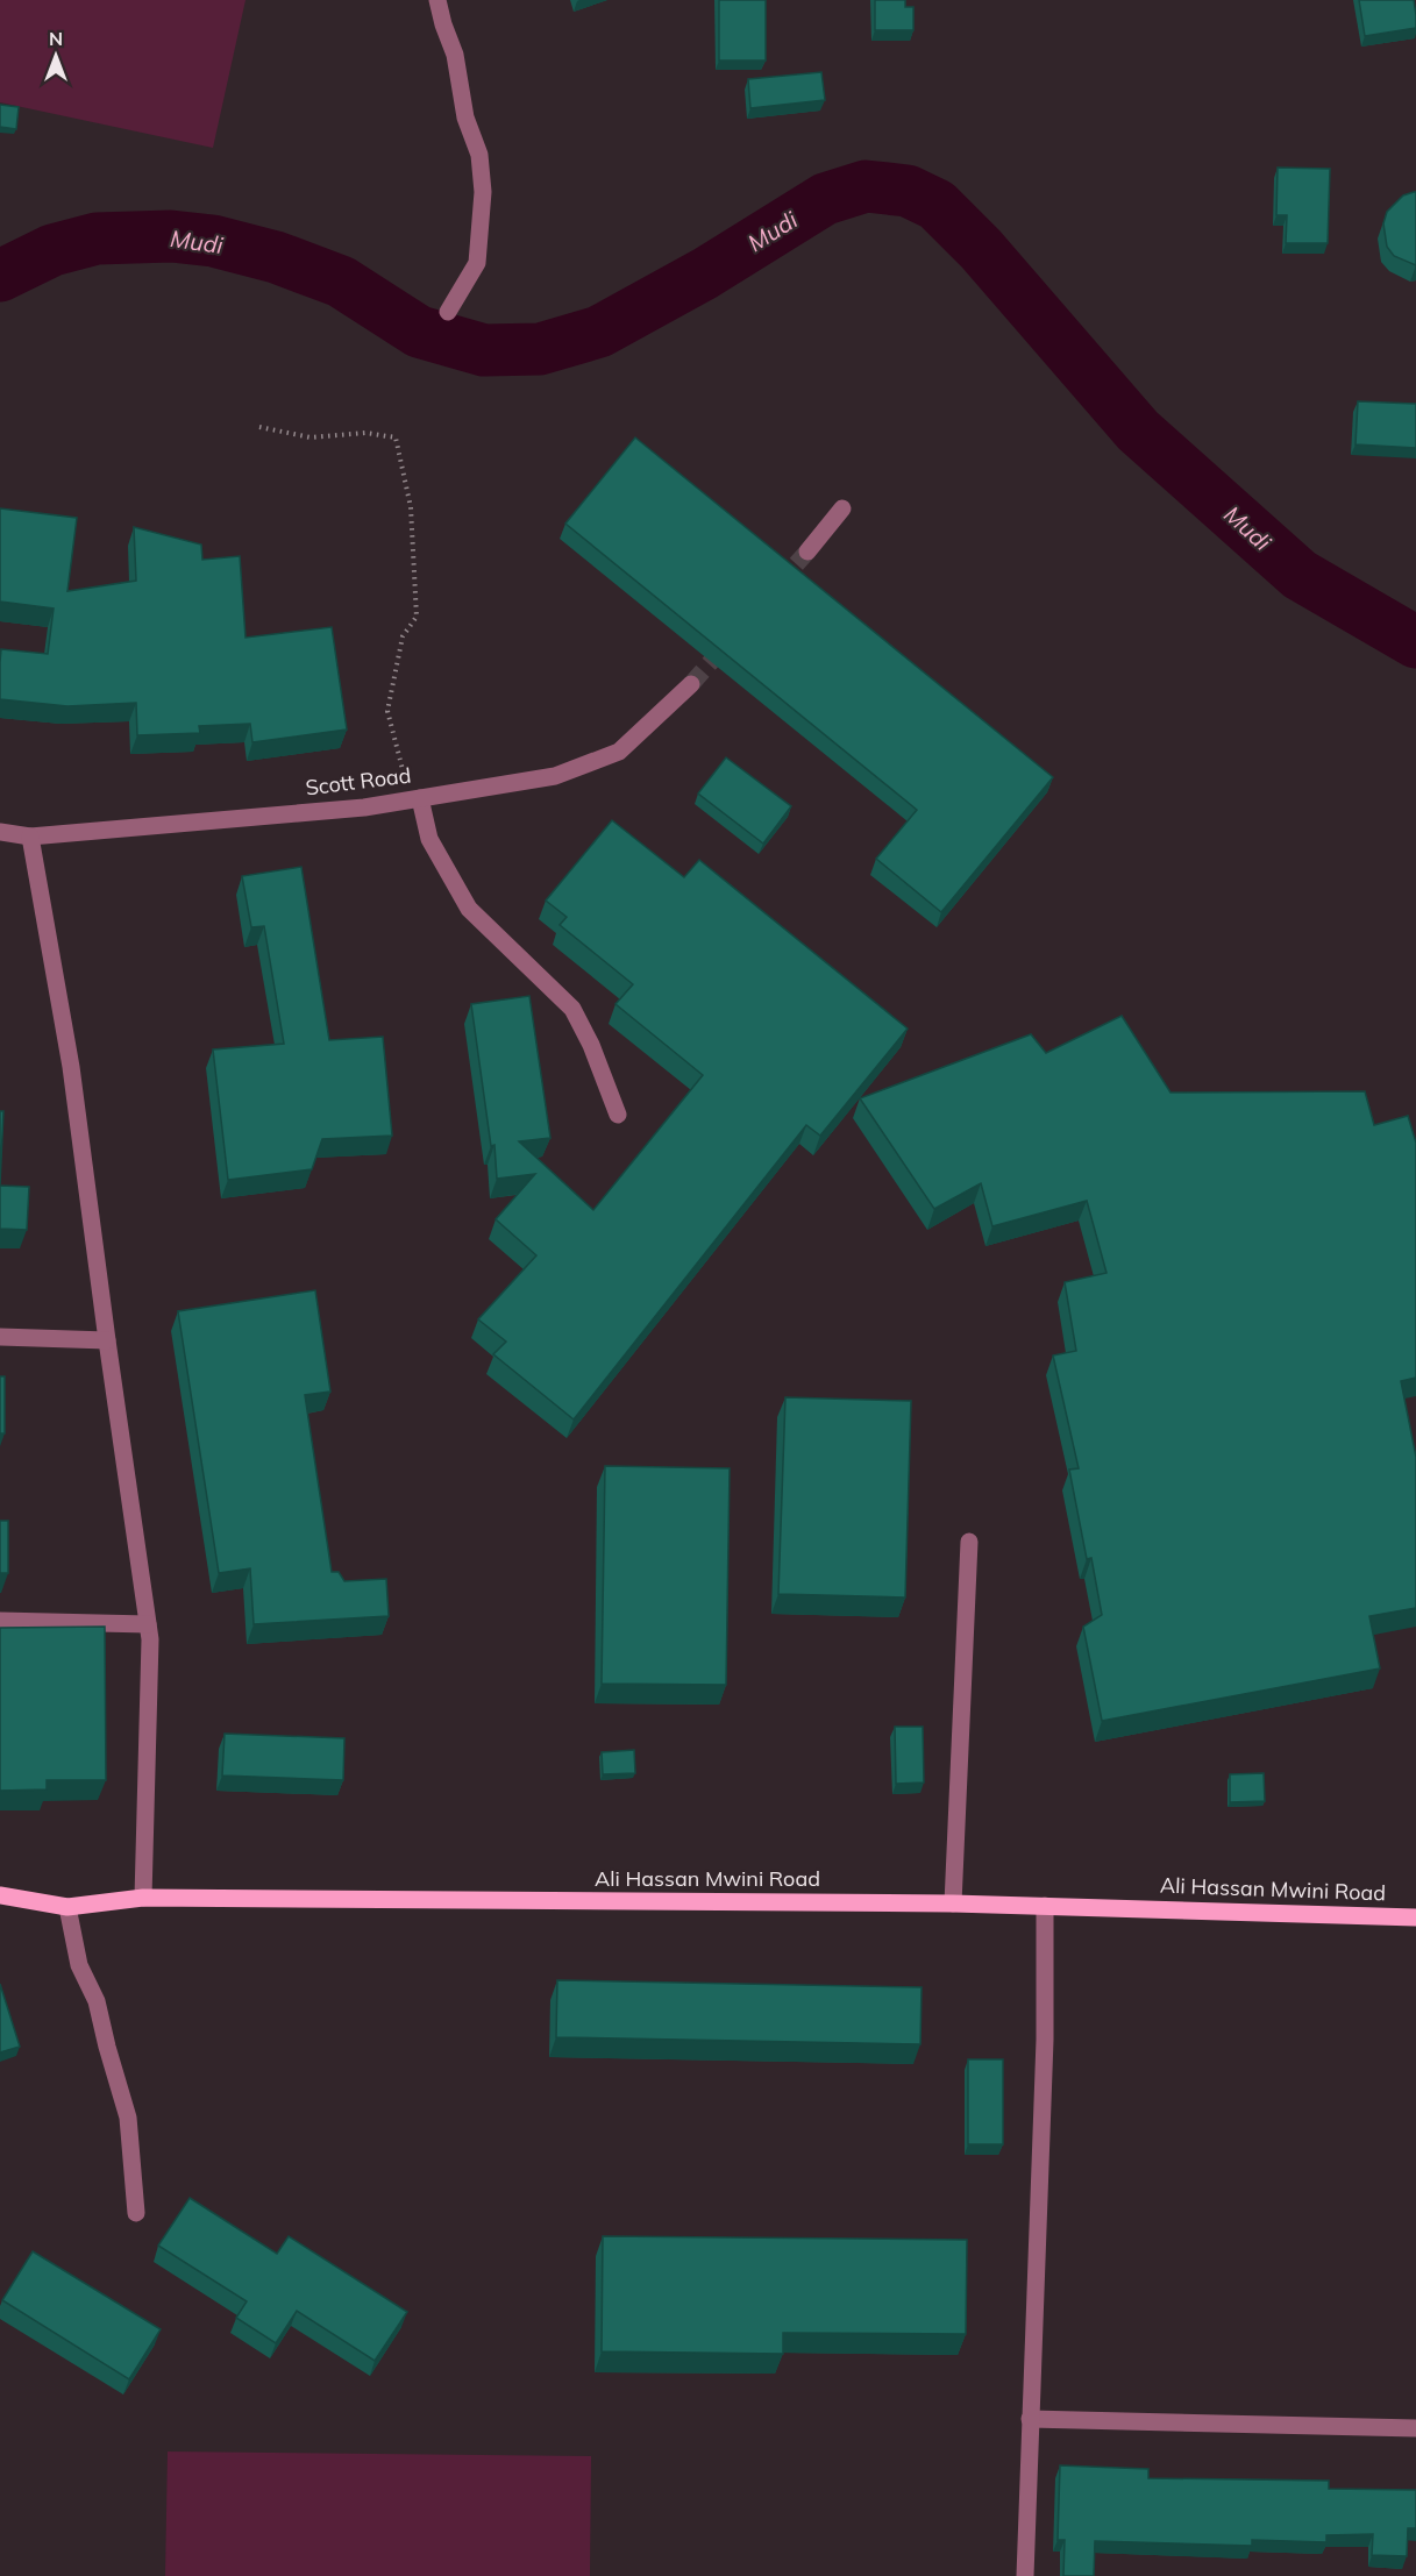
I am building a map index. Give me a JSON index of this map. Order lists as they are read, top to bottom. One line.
{"streets":{"main road":["Ali Hassan Mwini Road"],"street":["Scott Road"]},"water":["Mudi"],"north":"top"}
